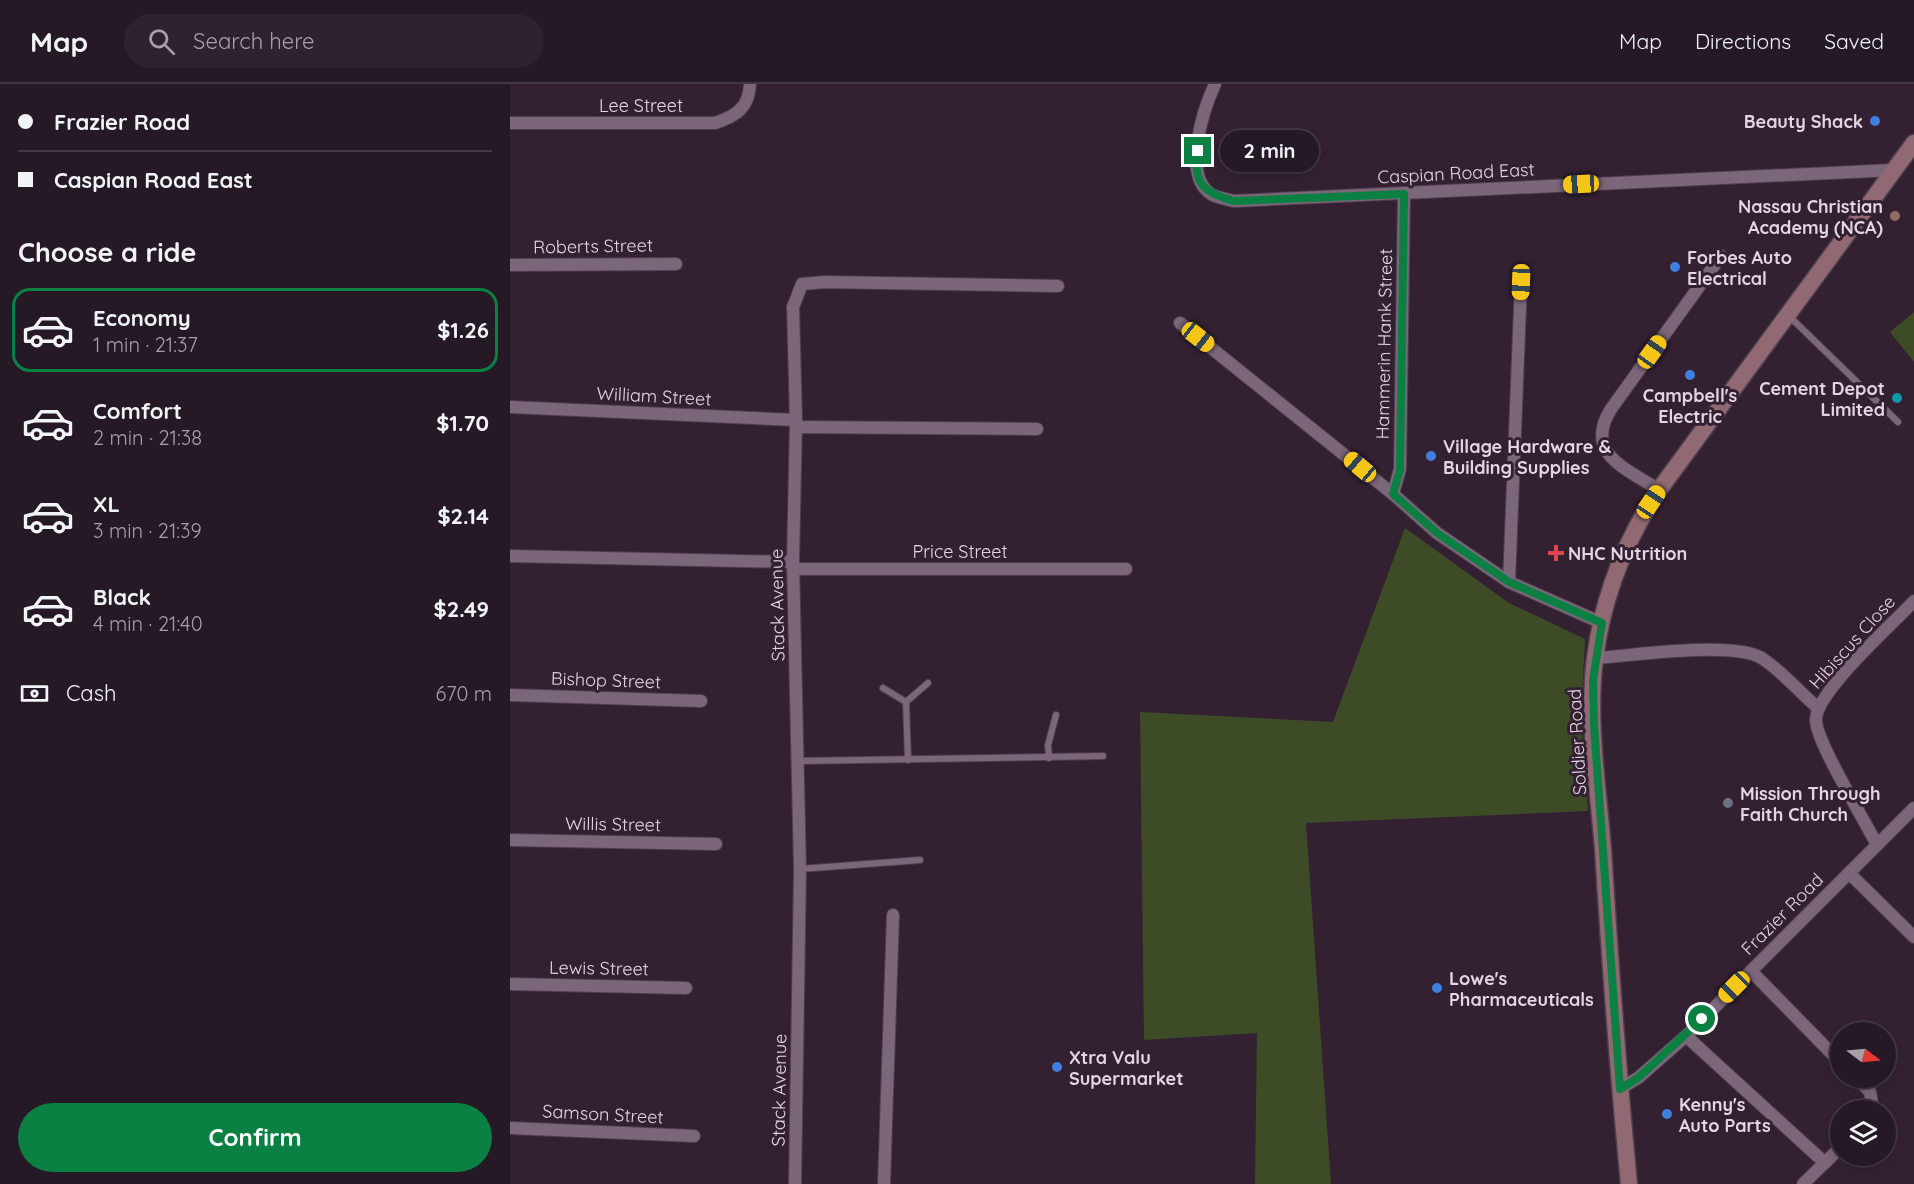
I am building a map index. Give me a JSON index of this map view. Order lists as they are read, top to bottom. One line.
{"streets":{"main road":["Soldier Road"],"street":["Lee Street","Caspian Road East","Roberts Street","Hammerin Hank Street","William Street","Price Street","Stack Avenue","Hibiscus Close","Bishop Street","Willis Street","Frazier Road","Lewis Street","Samson Street"]},"crossings":[["Caspian Road East","Hammerin Hank Street"],["Caspian Road East","Soldier Road"],["William Street","Stack Avenue"],["Price Street","Stack Avenue"],["Hibiscus Close","Soldier Road"],["Hibiscus Close","Frazier Road"],["Soldier Road","Frazier Road"]],"places":{"other":["Beauty Shack","Nassau Christian Academy (NCA)","Forbes Auto Electrical","Campbell's Electric","Cement Depot Limited","Village Hardware & Building Supplies","Mission Through Faith Church","Lowe's Pharmaceuticals","Xtra Valu Supermarket","Kenny's Auto Parts"],"health":["NHC Nutrition"]},"north":"right","page":{"header":"Map","search":"Search here","nav":["Map","Directions","Saved"],"banner":["Frazier Road","Caspian Road East"],"bubble":"2 min","heading":"Choose a ride","list":[{"name":"Economy","note":"1 min · 21:37","value":"$1.26"},{"name":"Comfort","note":"2 min · 21:38","value":"$1.70"},{"name":"XL","note":"3 min · 21:39","value":"$2.14"},{"name":"Black","note":"4 min · 21:40","value":"$2.49"}],"pay":["Cash","670 m"],"buttons":"Confirm"}}
